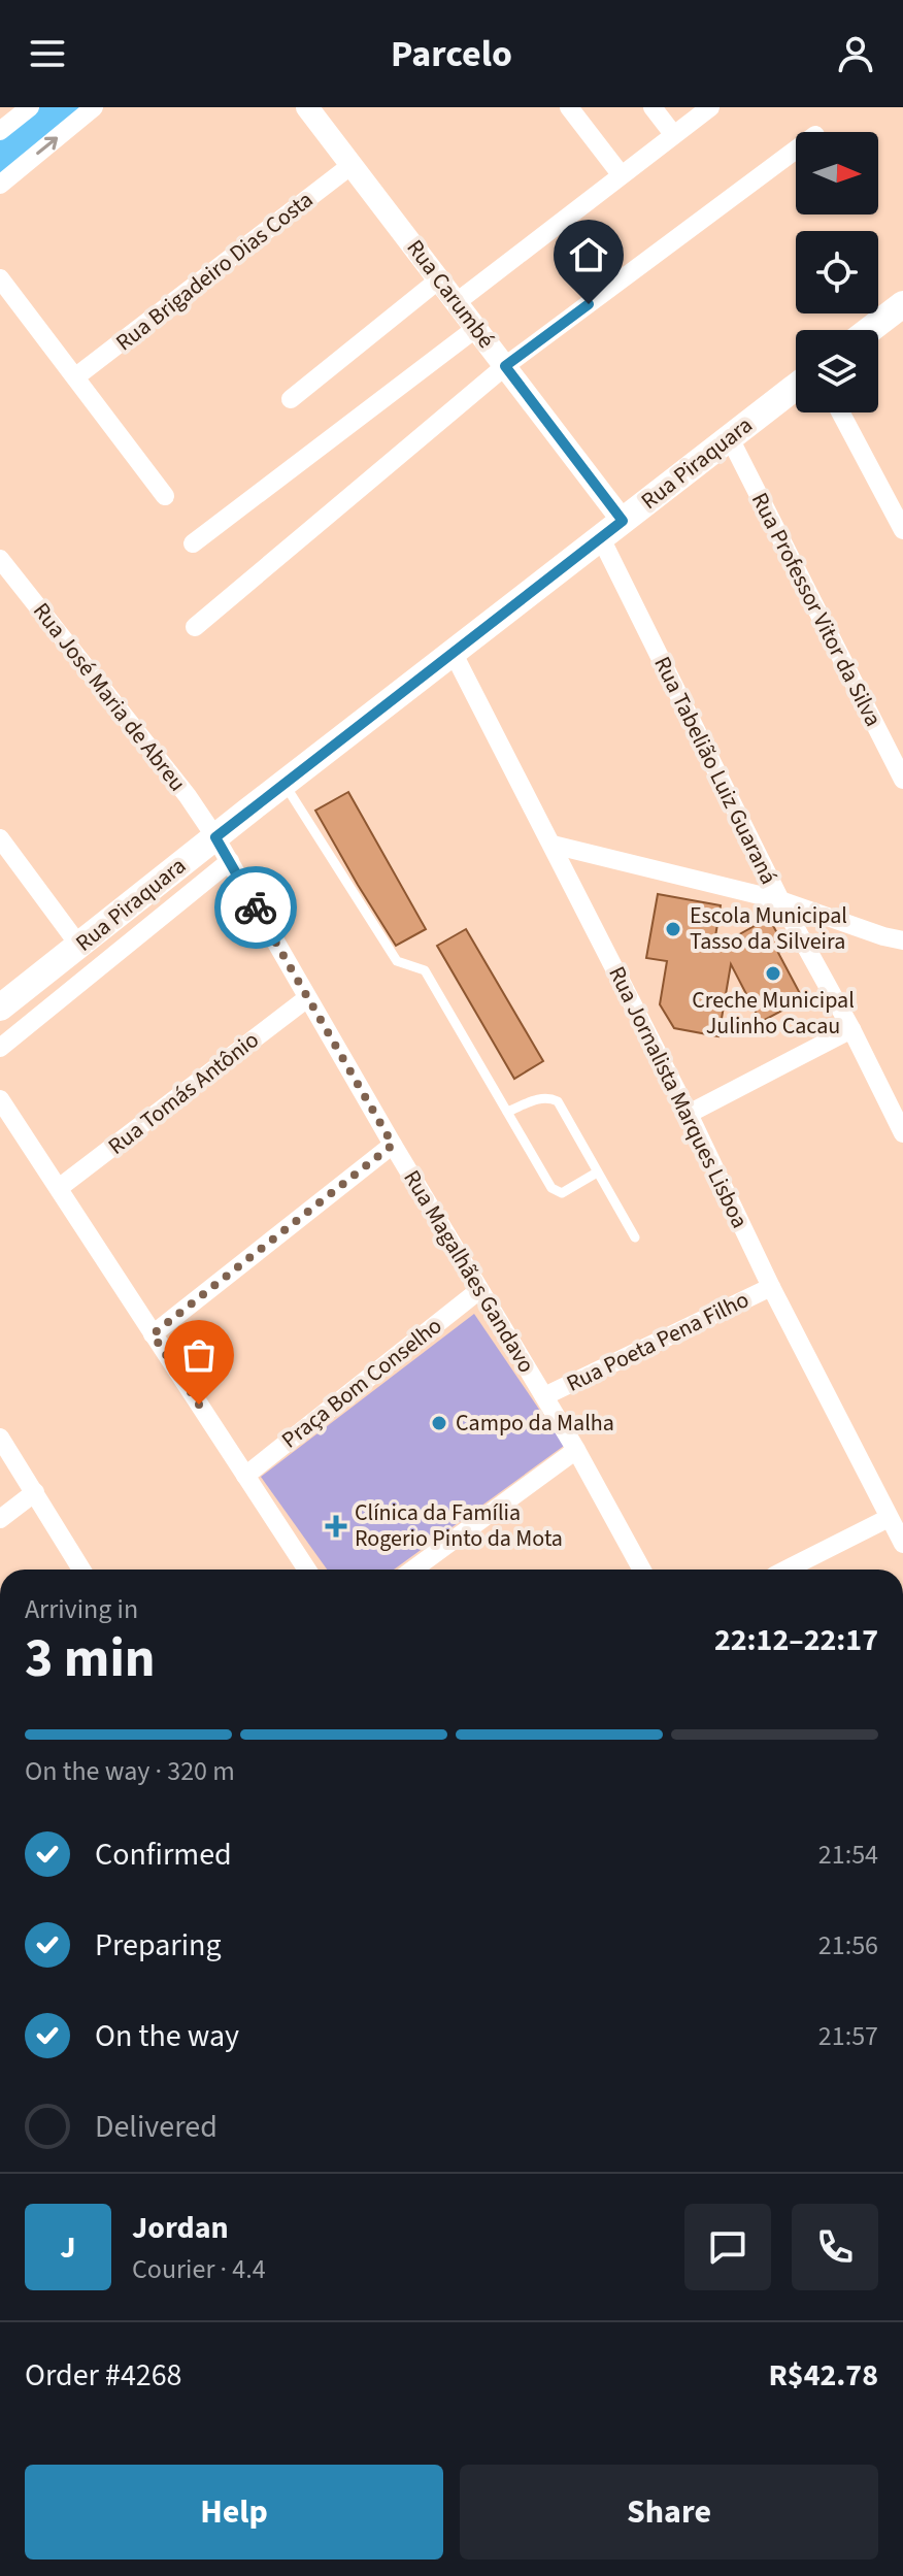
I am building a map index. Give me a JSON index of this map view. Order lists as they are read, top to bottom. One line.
{"streets":{"main road":["Rua Piraquara"],"street":["Rua Brigadeiro Dias Costa","Rua Carumbé","Rua Professor Vitor da Silva","Rua José Maria de Abreu","Rua Tabelião Luiz Guaraná","Rua Tomás Antônio","Rua Jornalista Marques Lisboa","Rua Magalhães Gandavo","Rua Poeta Pena Filho","Praça Bom Conselho"]},"crossings":[["Rua Brigadeiro Dias Costa","Rua Carumbé"],["Rua Carumbé","Rua Piraquara"],["Rua Piraquara","Rua Professor Vitor da Silva"],["Rua Piraquara","Rua José Maria de Abreu"],["Rua Piraquara","Rua Tabelião Luiz Guaraná"],["Rua Piraquara","Rua Jornalista Marques Lisboa"],["Rua Piraquara","Rua Magalhães Gandavo"],["Rua José Maria de Abreu","Rua Magalhães Gandavo"],["Rua Tomás Antônio","Rua Magalhães Gandavo"],["Rua Jornalista Marques Lisboa","Rua Poeta Pena Filho"],["Rua Magalhães Gandavo","Rua Poeta Pena Filho"],["Rua Magalhães Gandavo","Praça Bom Conselho"]],"places":{"other":["Escola Municipal Tasso da Silveira","Creche Municipal Julinho Cacau","Campo da Malha"],"health":["Clínica da Família Rogerio Pinto da Mota"]},"north":"right","page":{"header":"Parcelo","heading":["3 min","Arriving in","22:12–22:17"],"panel":["Jordan","Courier · 4.4","Order #4268","R$42.78"],"bar":"On the way · 320 m","list":[["Confirmed","21:54"],["Preparing","21:56"],["On the way","21:57"],"Delivered"],"round":"J","buttons":["Help","Share"]}}
